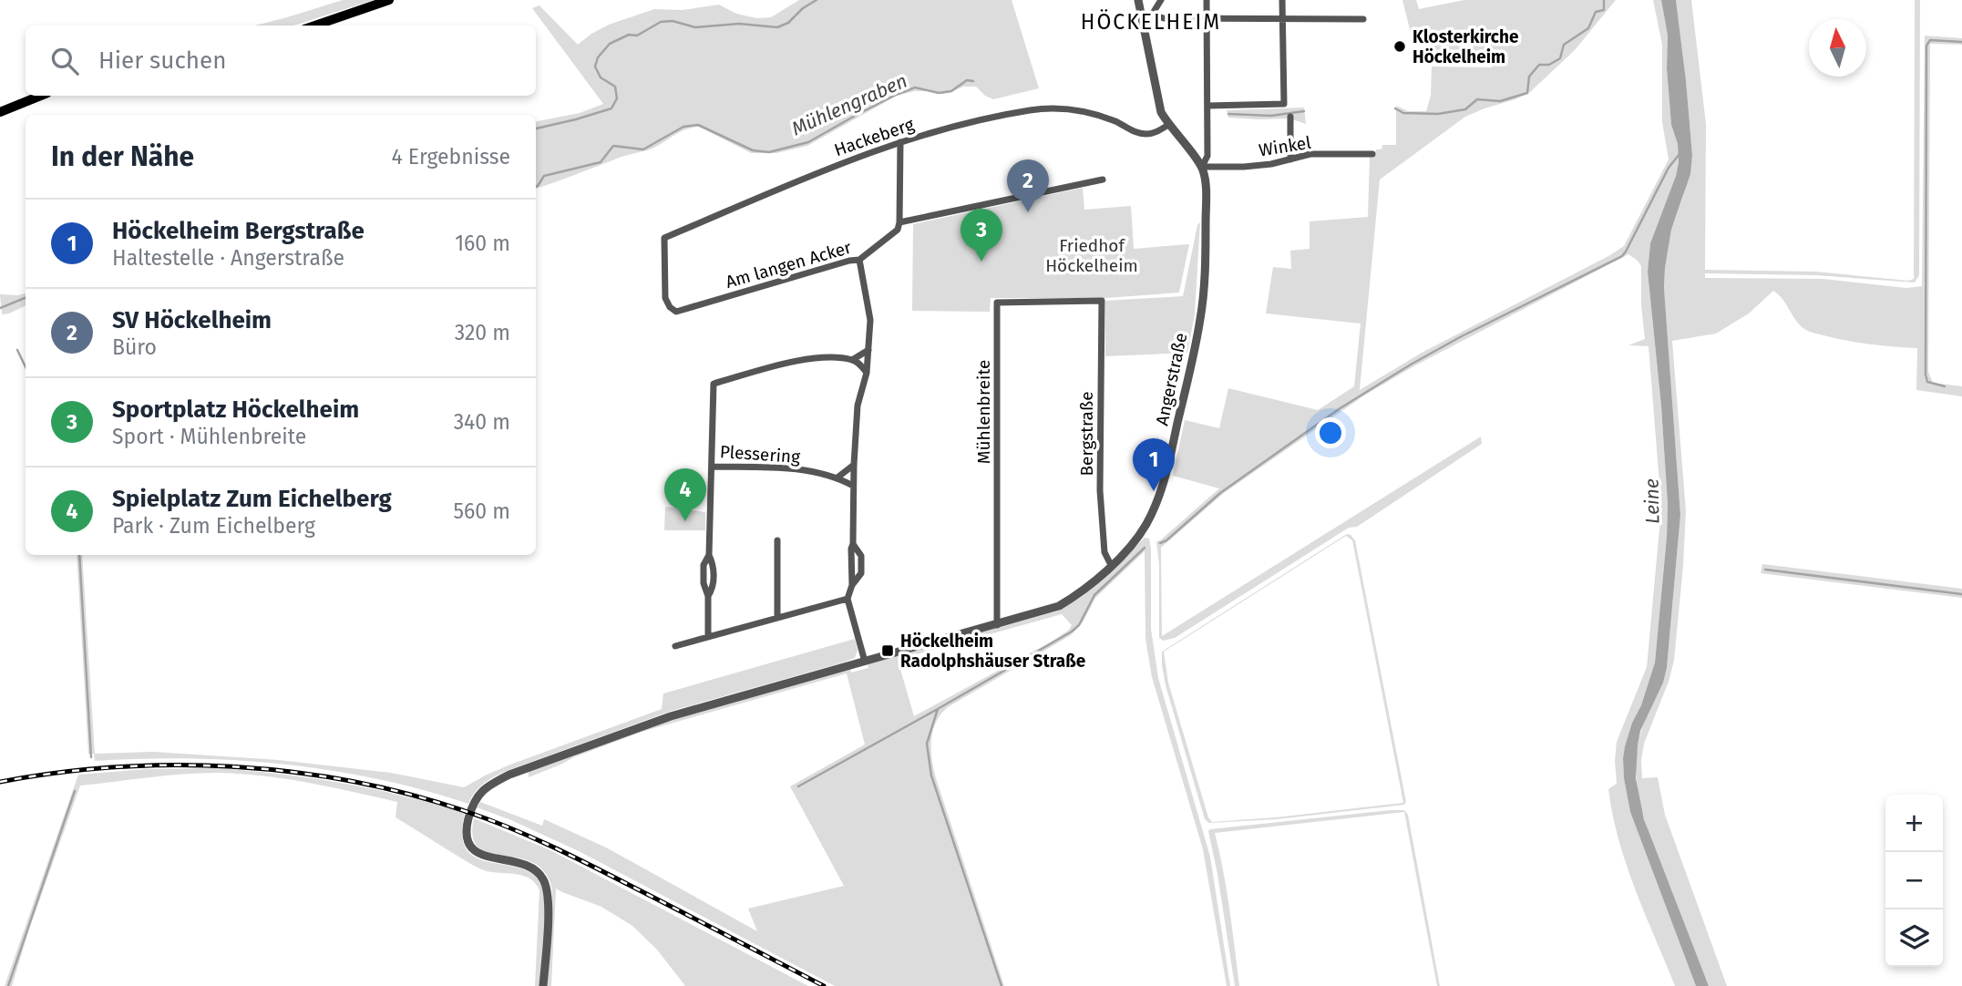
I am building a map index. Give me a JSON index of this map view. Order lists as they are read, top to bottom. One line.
{"streets":{"street":["Hackeberg","Winkel","Am langen Acker","Angerstraße","Mühlenbreite","Bergstraße","Plessering"]},"crossings":[["Hackeberg","Am langen Acker"],["Winkel","Angerstraße"],["Angerstraße","Mühlenbreite"],["Angerstraße","Bergstraße"],["Mühlenbreite","Bergstraße"]],"districts":["HÖCKELHEIM"],"water":["Mühlengraben","Leine"],"parks":["Friedhof Höckelheim"],"places":{"other":["Klosterkirche Höckelheim"],"transit":["Höckelheim Radolphshäuser Straße"]},"north":"top","page":{"search":"Hier suchen","heading":["In der Nähe","4 Ergebnisse"],"pins":["2","3","1","4"],"list":[{"mark":"1","name":"Höckelheim Bergstraße","note":"Haltestelle · Angerstraße","value":"160 m"},{"mark":"2","name":"SV Höckelheim","note":"Büro","value":"320 m"},{"mark":"3","name":"Sportplatz Höckelheim","note":"Sport · Mühlenbreite","value":"340 m"},{"mark":"4","name":"Spielplatz Zum Eichelberg","note":"Park · Zum Eichelberg","value":"560 m"}],"map_buttons":["+","−"]}}
